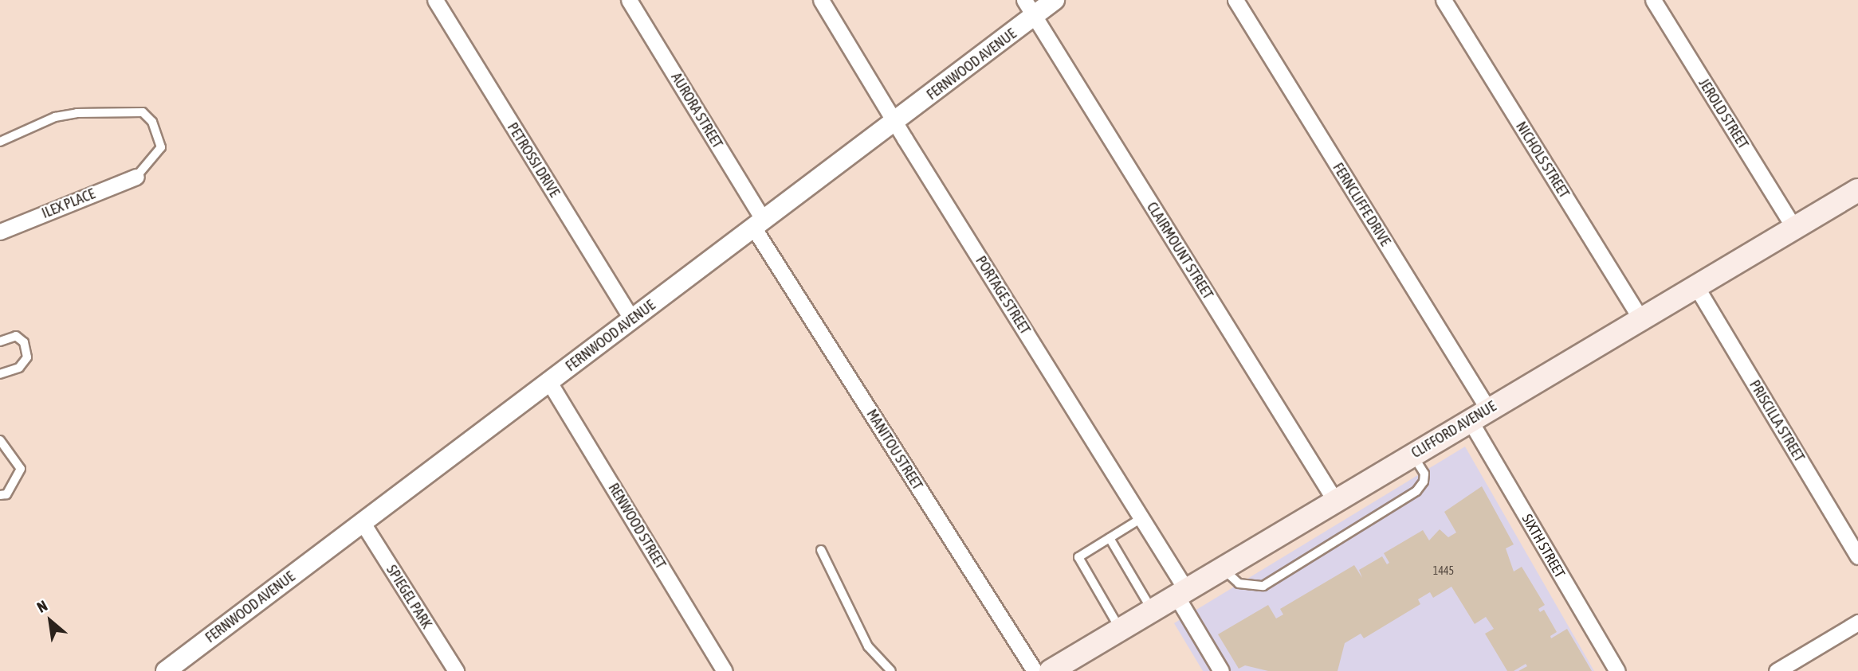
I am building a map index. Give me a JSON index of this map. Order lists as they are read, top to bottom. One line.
{"streets":{"main road":["CLIFFORD AVENUE"],"street":["FERNWOOD AVENUE","AURORA STREET","JEROLD STREET","PETROSSI DRIVE","NICHOLS STREET","ILEX PLACE","FERNCLIFFE DRIVE","CLAIRMOUNT STREET","PORTAGE STREET","PRISCILLA STREET","MANITOU STREET","RENWOOD STREET","SIXTH STREET","SPIEGEL PARK"]},"crossings":[["FERNWOOD AVENUE","AURORA STREET"],["FERNWOOD AVENUE","PETROSSI DRIVE"],["FERNWOOD AVENUE","CLAIRMOUNT STREET"],["FERNWOOD AVENUE","PORTAGE STREET"],["FERNWOOD AVENUE","MANITOU STREET"],["FERNWOOD AVENUE","RENWOOD STREET"],["FERNWOOD AVENUE","SPIEGEL PARK"],["AURORA STREET","MANITOU STREET"],["JEROLD STREET","CLIFFORD AVENUE"],["NICHOLS STREET","CLIFFORD AVENUE"],["FERNCLIFFE DRIVE","CLIFFORD AVENUE"],["FERNCLIFFE DRIVE","SIXTH STREET"],["CLAIRMOUNT STREET","CLIFFORD AVENUE"],["PORTAGE STREET","CLIFFORD AVENUE"],["PRISCILLA STREET","CLIFFORD AVENUE"],["CLIFFORD AVENUE","SIXTH STREET"]],"house_numbers":["1445"],"north":"top left"}
